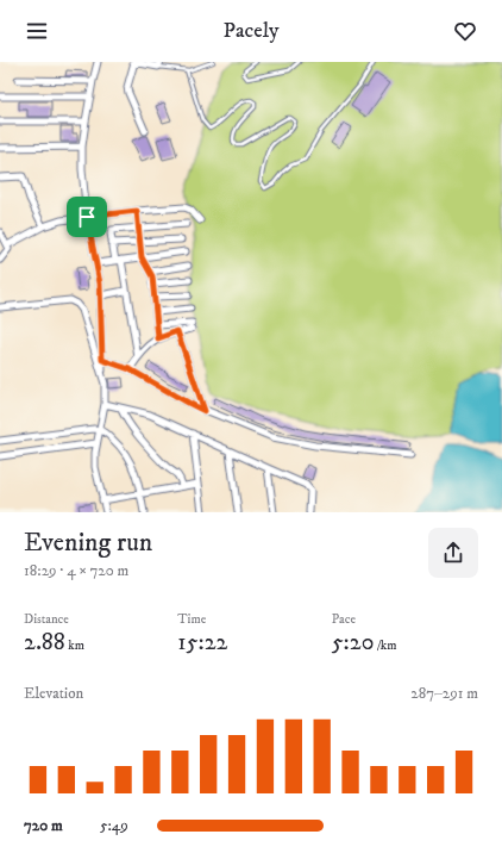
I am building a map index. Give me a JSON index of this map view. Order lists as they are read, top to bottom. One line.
{"page":{"header":"Pacely","heading":["Evening run","18:29 · 4 × 720 m"],"stats":[["Distance","2.88 km"],["Time","15:22"],["Pace","5:20 /km"]],"chart":["Elevation","287–291 m"],"list":[{"name":"720 m","note":"5:49"}]}}
